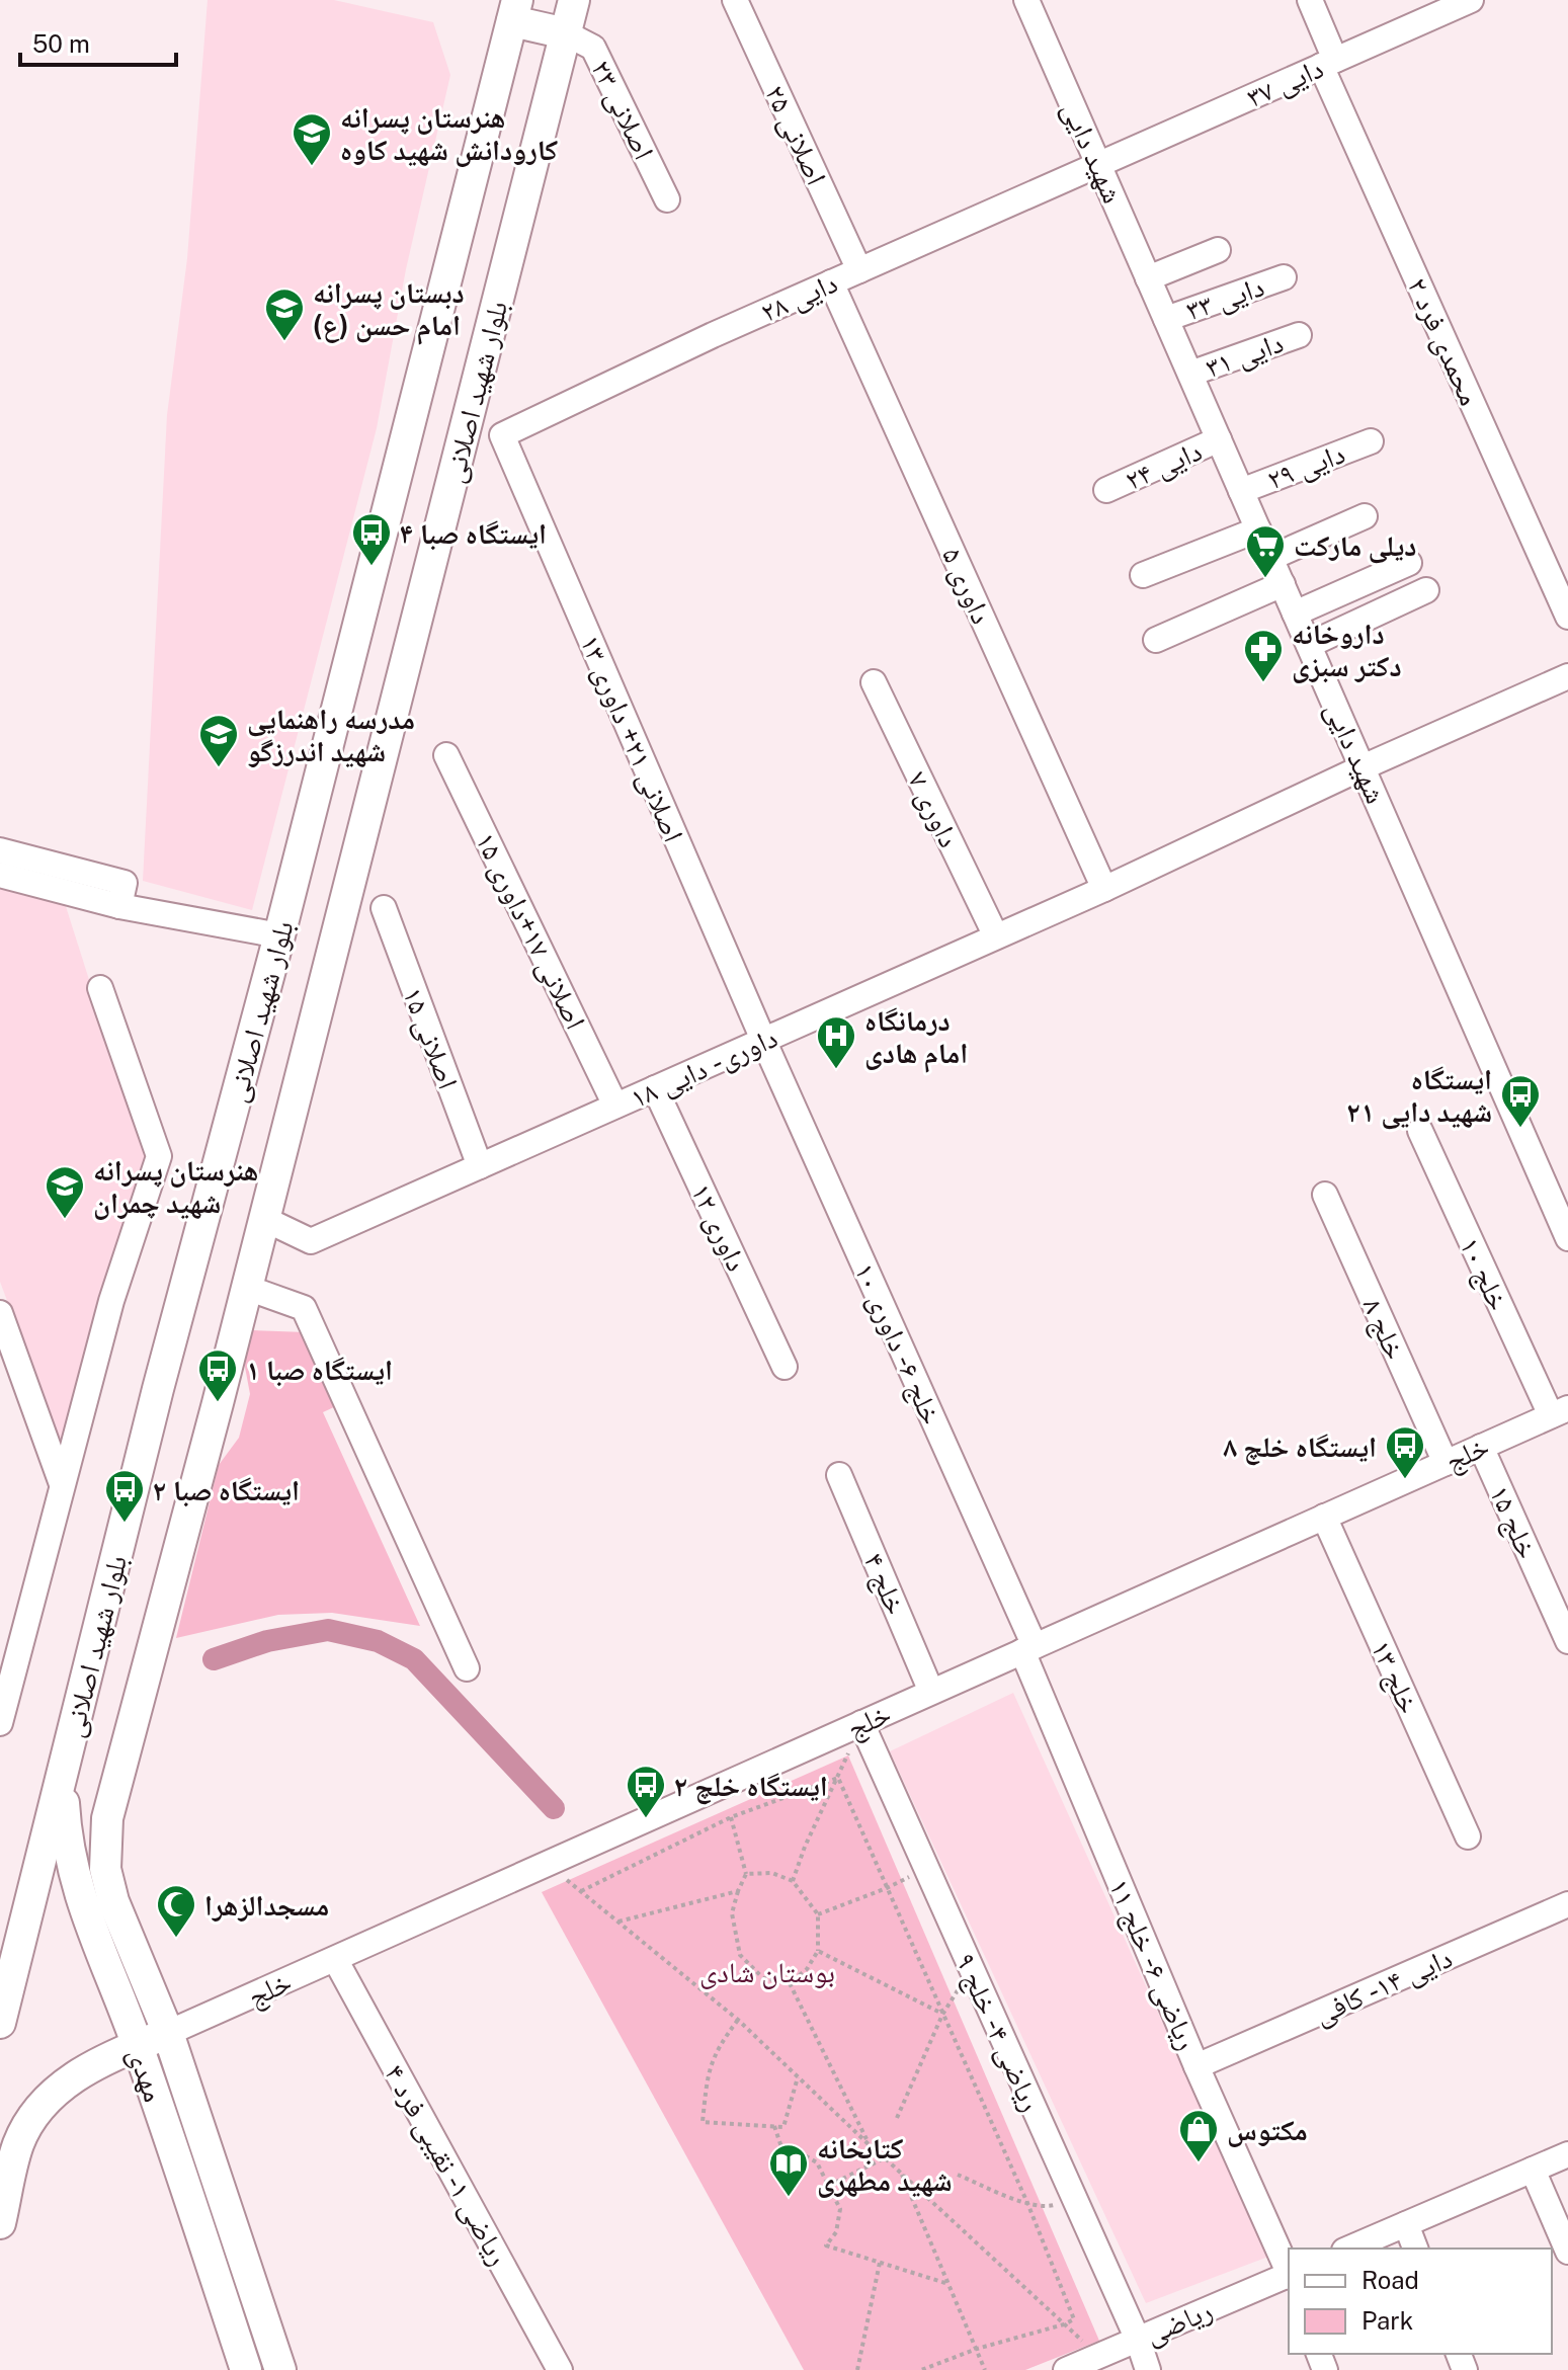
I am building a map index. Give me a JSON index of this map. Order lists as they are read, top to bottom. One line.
{"streets":{"main road":["بلوار شهید اصلانی","مهدی"],"street":["دایی ۳۷","اصلانی ۲۳","اصلانی ۲۵","شهید دایی","دایی ۲۸","دایی ۳۳","محمدی فرد ۲","دایی ۳۱","دایی ۲۴","دایی ۲۹","داوری ۵","اصلانی ۲۱+ داوری ۱۳","داوری ۷","اصلانی ۱۷+داوری ۱۵","اصلانی ۱۵","داوری - دایی ۱۸","داوری ۱۲","خلج ۱۰","خلج ۸","خلج ۶ - داوری ۱۰","خلج","خلج ۱۵","خلج ۴","خلج ۱۳","ریاضی ۶ - خلج ۱۱","دایی ۱۴ - کافی","ریاضی ۴ - خلج ۹","ریاضی ۱ - نقیبی فرد ۴","ریاضی"]},"crossings":[["دایی ۳۷","شهید دایی"],["دایی ۳۷","دایی ۲۸"],["دایی ۳۷","محمدی فرد ۲"],["اصلانی ۲۳","بلوار شهید اصلانی"],["اصلانی ۲۵","دایی ۲۸"],["شهید دایی","دایی ۲۸"],["شهید دایی","دایی ۳۳"],["شهید دایی","دایی ۳۱"],["شهید دایی","دایی ۲۴"],["شهید دایی","دایی ۲۹"],["شهید دایی","داوری - دایی ۱۸"],["دایی ۲۸","داوری ۵"],["دایی ۲۸","اصلانی ۲۱+ داوری ۱۳"],["بلوار شهید اصلانی","داوری - دایی ۱۸"],["بلوار شهید اصلانی","مهدی"],["داوری ۵","داوری - دایی ۱۸"],["اصلانی ۲۱+ داوری ۱۳","داوری - دایی ۱۸"],["اصلانی ۲۱+ داوری ۱۳","خلج ۶ - داوری ۱۰"],["داوری ۷","داوری - دایی ۱۸"],["اصلانی ۱۷+داوری ۱۵","داوری - دایی ۱۸"],["اصلانی ۱۵","داوری - دایی ۱۸"],["داوری - دایی ۱۸","داوری ۱۲"],["داوری - دایی ۱۸","خلج ۶ - داوری ۱۰"],["خلج ۱۰","خلج"],["خلج ۸","خلج"],["خلج ۶ - داوری ۱۰","خلج"],["خلج ۶ - داوری ۱۰","ریاضی ۶ - خلج ۱۱"],["خلج","خلج ۱۵"],["خلج","خلج ۴"],["خلج","خلج ۱۳"],["خلج","ریاضی ۶ - خلج ۱۱"],["خلج","ریاضی ۴ - خلج ۹"],["خلج","مهدی"],["خلج","ریاضی ۱ - نقیبی فرد ۴"],["ریاضی ۶ - خلج ۱۱","دایی ۱۴ - کافی"],["ریاضی ۴ - خلج ۹","ریاضی"]],"parks":["بوستان شادی"],"places":{"school or university":["هنرستان پسرانه کارودانش شهید کاوه","دبستان پسرانه امام حسن (ع)","مدرسه راهنمایی شهید اندرزگو","هنرستان پسرانه شهید چمران"],"bus stop":["ایستگاه صبا ۴","ایستگاه شهید دایی ۲۱","ایستگاه صبا ۱","ایستگاه خلچ ۸","ایستگاه صبا ۲","ایستگاه خلچ ۲"],"supermarket":["دیلی مارکت"],"pharmacy":["داروخانه دکتر سبزی"],"hospital":["درمانگاه امام هادی"],"mosque":["مسجدالزهرا"],"shop":["مکتوس"],"library":["کتابخانه شهید مطهری"]},"legend":["Road","Park"],"scale_bar":"50 m"}
